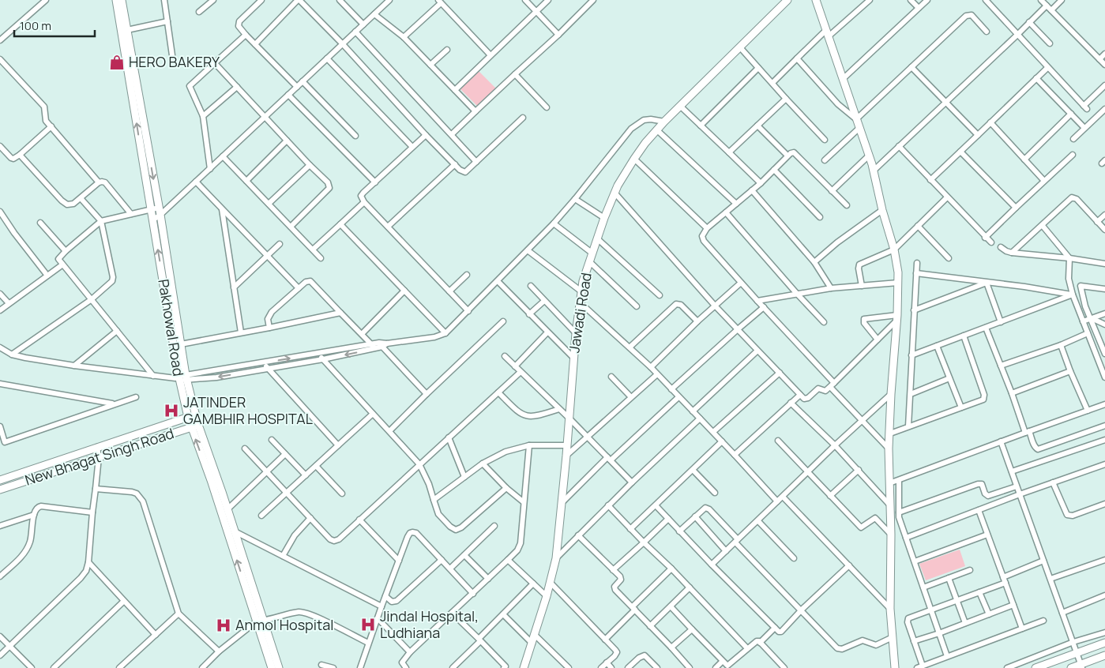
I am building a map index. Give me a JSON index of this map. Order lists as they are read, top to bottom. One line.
{"streets":{"street":["Jawadi Road","Pakhowal Road","New Bhagat Singh Road"]},"crossings":[["Pakhowal Road","New Bhagat Singh Road"]],"places":{"shop":["HERO BAKERY"],"hospital":["JATINDER GAMBHIR HOSPITAL","Jindal Hospital, Ludhiana","Anmol Hospital"]},"scale_bar":"100 m"}
